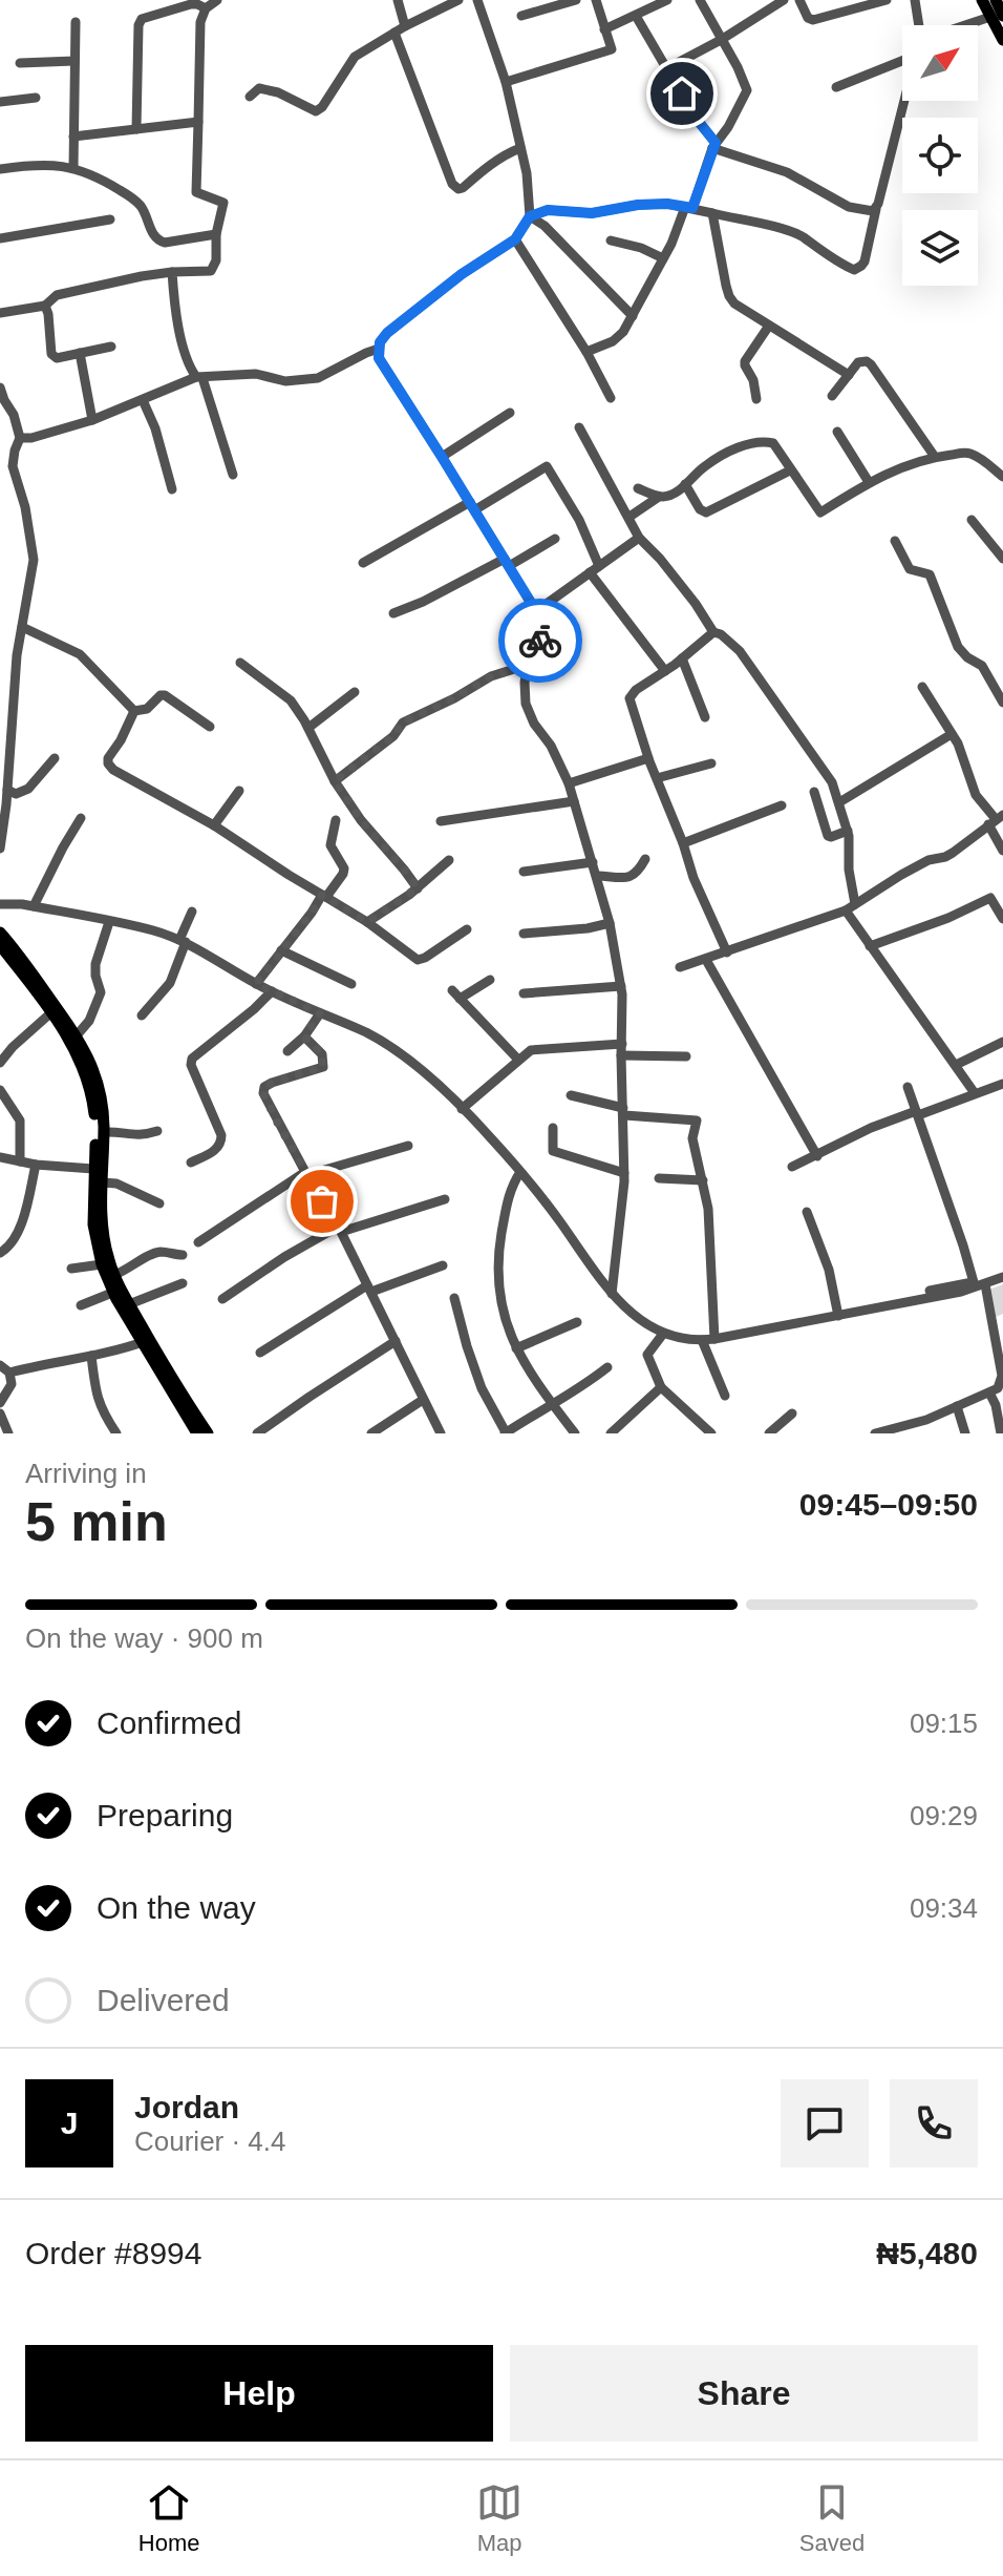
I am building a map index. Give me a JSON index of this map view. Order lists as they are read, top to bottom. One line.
{"north":"top right","page":{"heading":["5 min","Arriving in","09:45–09:50"],"panel":["Jordan","Courier · 4.4","Order #8994","₦5,480"],"bar":"On the way · 900 m","list":[["Confirmed","09:15"],["Preparing","09:29"],["On the way","09:34"],"Delivered"],"round":"J","buttons":["Help","Share"],"tabs":["Home","Map","Saved"]}}
